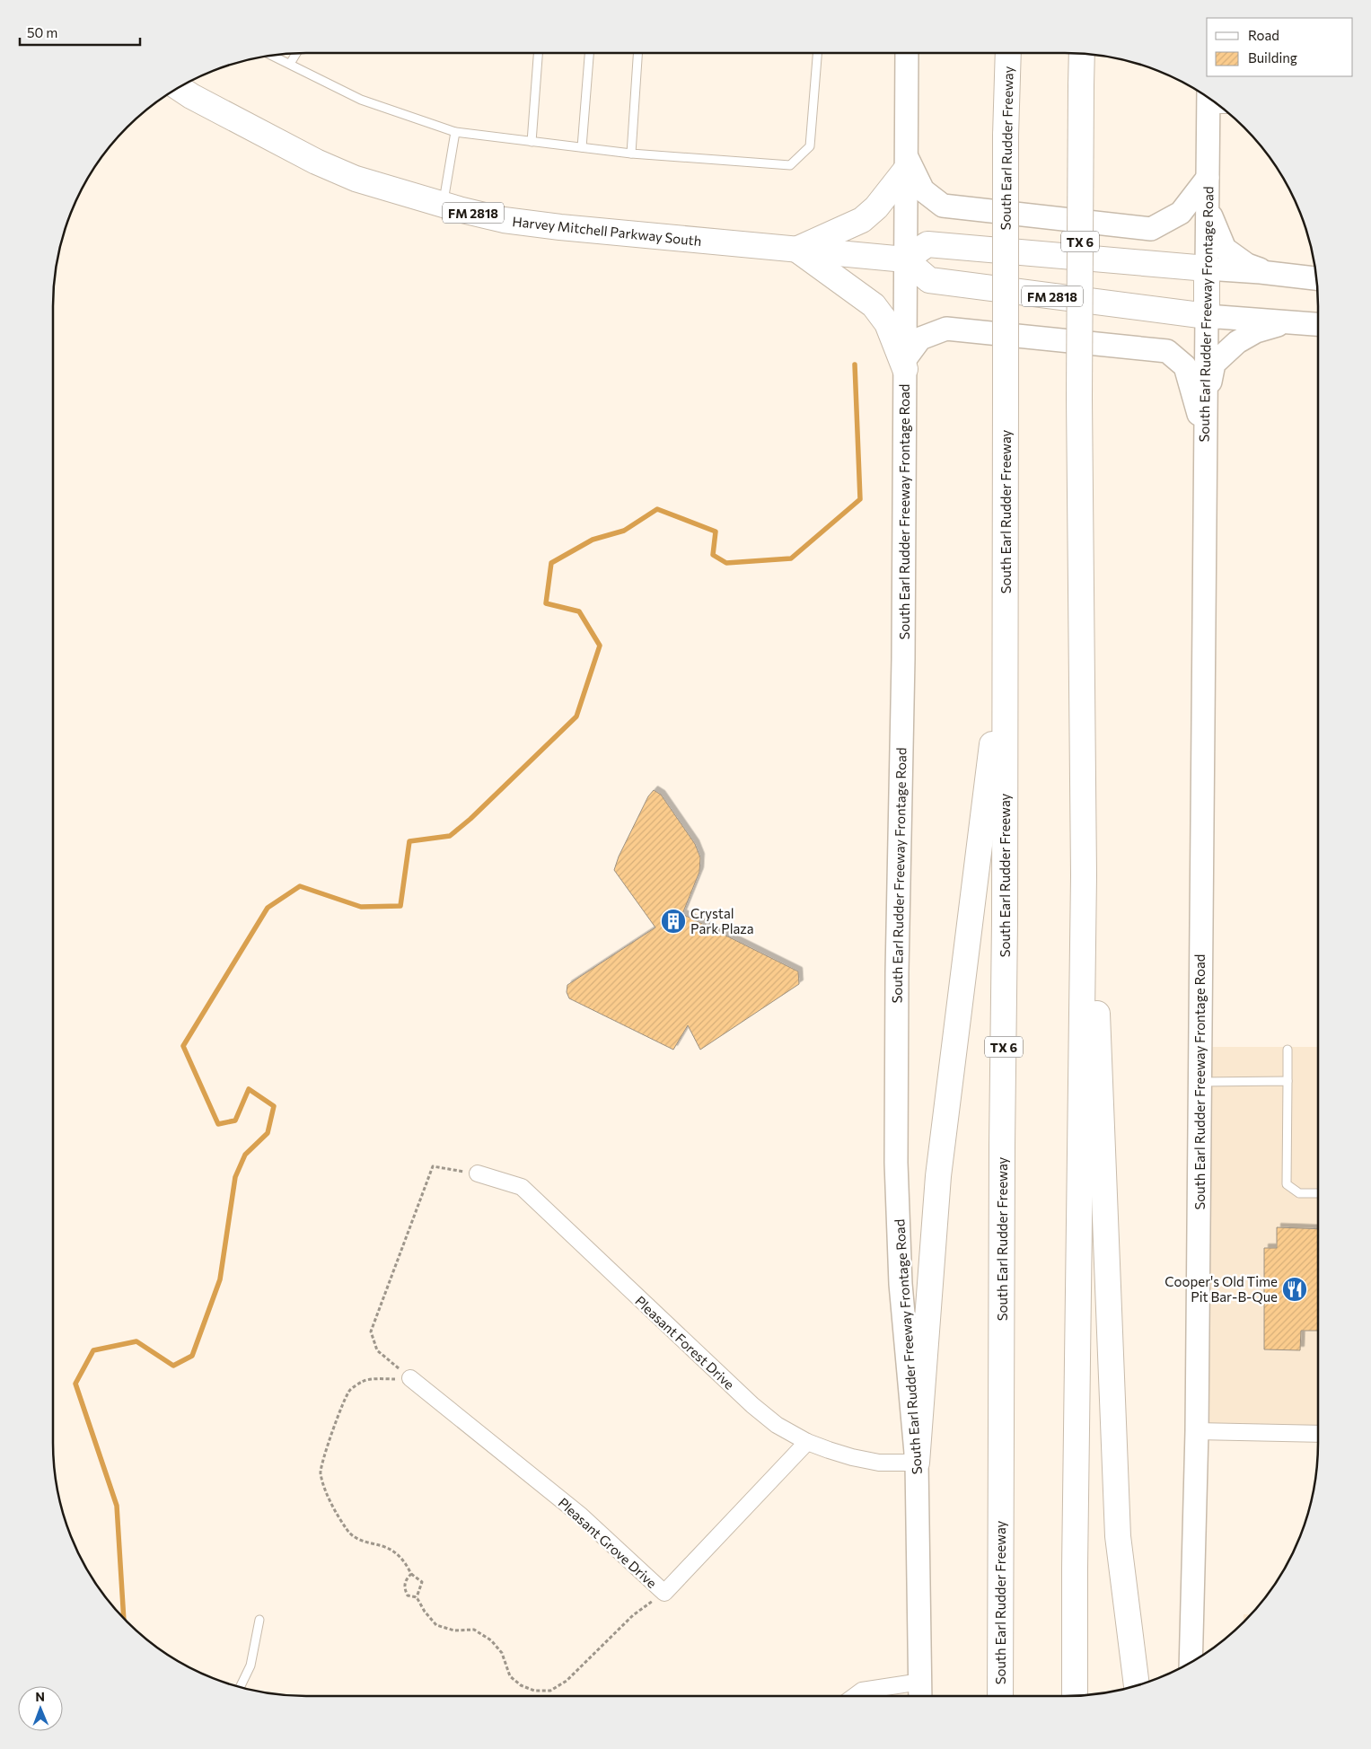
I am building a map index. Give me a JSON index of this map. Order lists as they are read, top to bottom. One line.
{"streets":{"main road":["South Earl Rudder Freeway","FM 2818","Harvey Mitchell Parkway South","TX 6","South Earl Rudder Freeway Frontage Road"],"street":["Pleasant Forest Drive","Pleasant Grove Drive"]},"crossings":[["FM 2818","Harvey Mitchell Parkway South"],["FM 2818","South Earl Rudder Freeway Frontage Road"],["Harvey Mitchell Parkway South","South Earl Rudder Freeway Frontage Road"],["South Earl Rudder Freeway Frontage Road","Pleasant Forest Drive"],["Pleasant Forest Drive","Pleasant Grove Drive"]],"places":{"building":["Crystal Park Plaza"],"restaurant":["Cooper's Old Time Pit Bar-B-Que"]},"legend":["Road","Building"],"scale_bar":"50 m","north":"top"}
